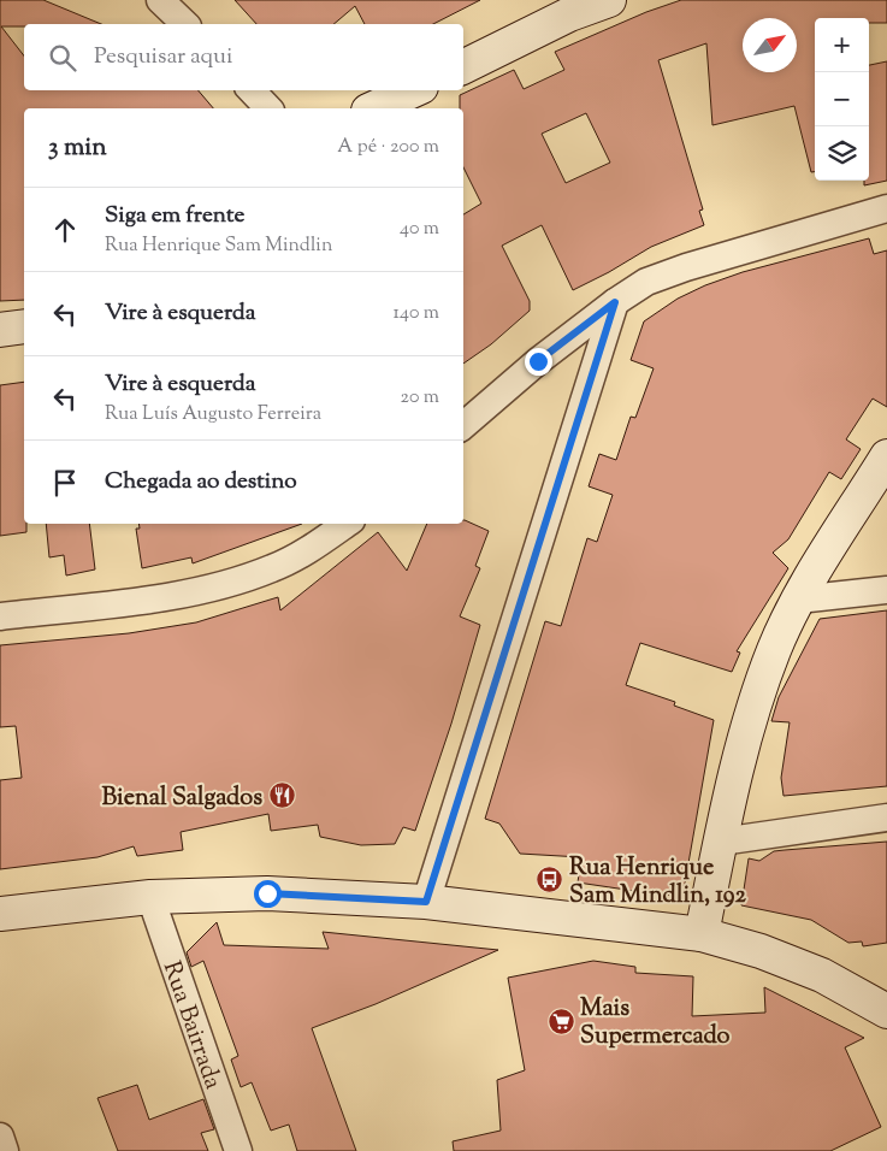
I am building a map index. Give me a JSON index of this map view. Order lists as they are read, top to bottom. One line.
{"streets":{"street":["Rua Bairrada"]},"places":{"restaurant":["Bienal Salgados"],"bus stop":["Rua Henrique Sam Mindlin, 192"],"supermarket":["Mais Supermercado"]},"north":"top right","page":{"map_buttons":["+","−"],"search":"Pesquisar aqui","heading":["3 min","A pé · 200 m"],"list":[["Siga em frente","Rua Henrique Sam Mindlin","40 m"],["Vire à esquerda","140 m"],["Vire à esquerda","Rua Luís Augusto Ferreira","20 m"],"Chegada ao destino"]}}
